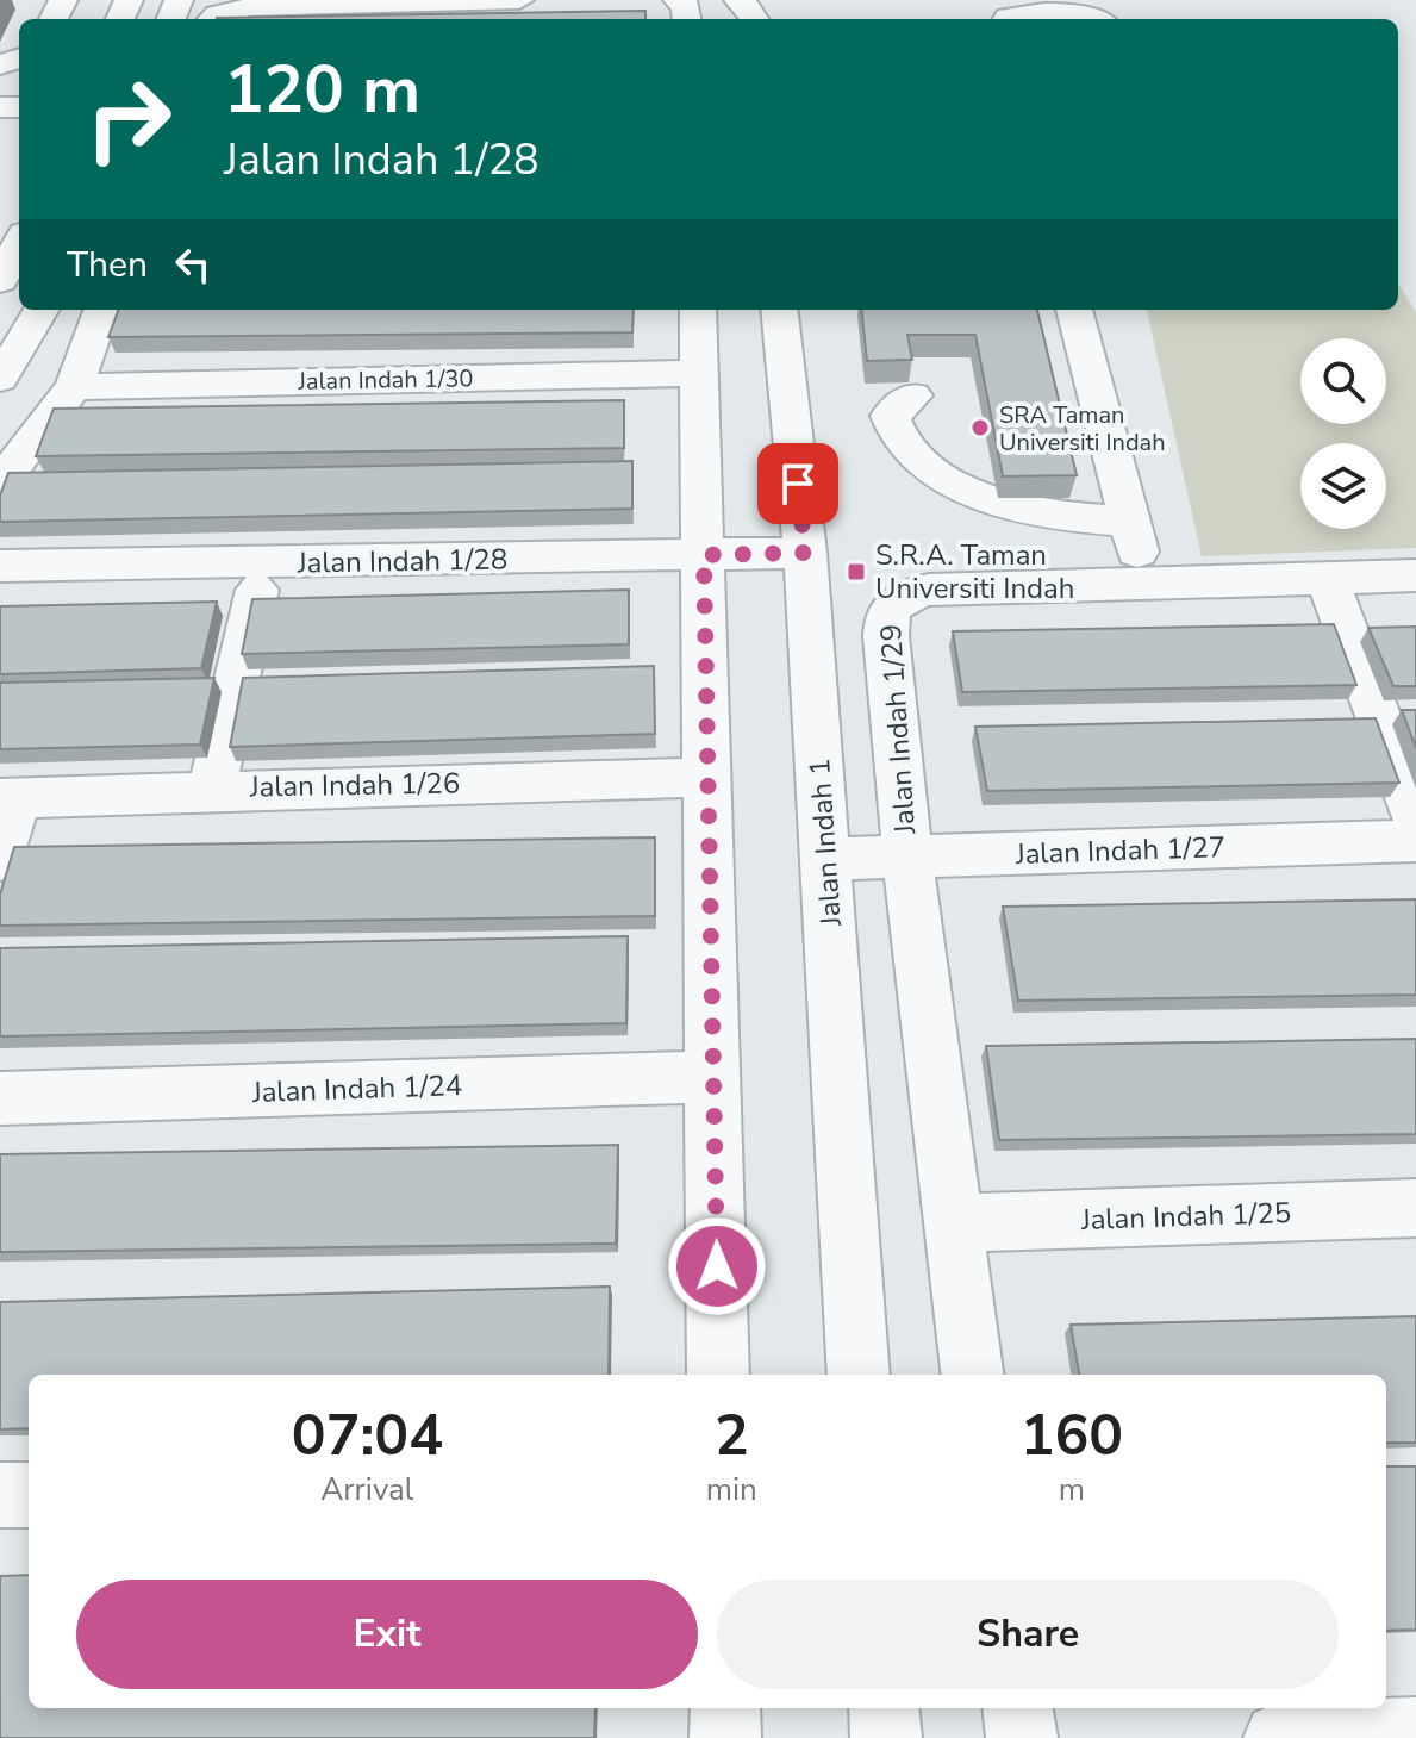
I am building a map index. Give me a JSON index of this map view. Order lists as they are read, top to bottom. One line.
{"streets":{"street":["Jalan Indah 1/30","Jalan Indah 1/28","Jalan Indah 1/29","Jalan Indah 1/26","Jalan Indah 1","Jalan Indah 1/27","Jalan Indah 1/24","Jalan Indah 1/25"]},"crossings":[["Jalan Indah 1/28","Jalan Indah 1"],["Jalan Indah 1/29","Jalan Indah 1/27"],["Jalan Indah 1/29","Jalan Indah 1/25"],["Jalan Indah 1","Jalan Indah 1/27"]],"places":{"other":["SRA Taman Universiti Indah"],"transit":["S.R.A. Taman Universiti Indah"]},"page":{"turn":["120 m","Jalan Indah 1/28"],"then":"Then","eta":["07:04","Arrival","2","min","160","m"],"buttons":["Exit","Share"]}}
